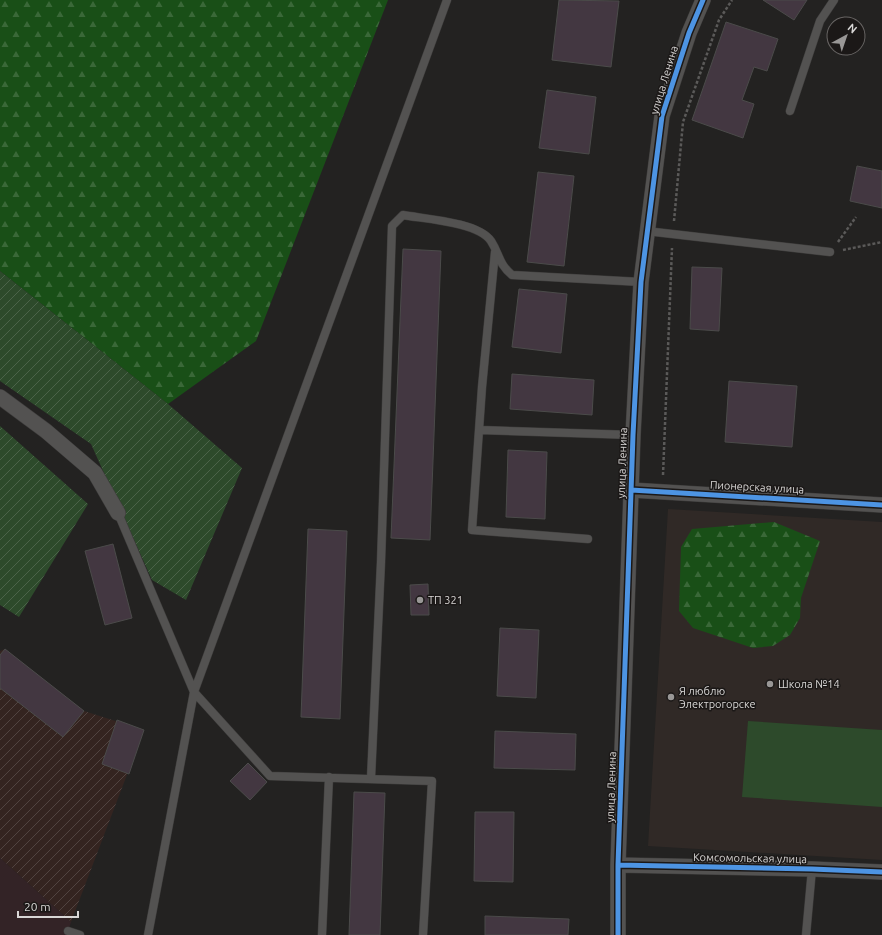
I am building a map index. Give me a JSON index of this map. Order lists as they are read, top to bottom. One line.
{"streets":{"street":["улица Ленина","Пионерская улица","Комсомольская улица"]},"crossings":[["улица Ленина","Пионерская улица"],["улица Ленина","Комсомольская улица"]],"places":["ТП 321","Школа №14","Я люблю Электрогорске"],"scale_bar":"20 m","north":"top right"}
